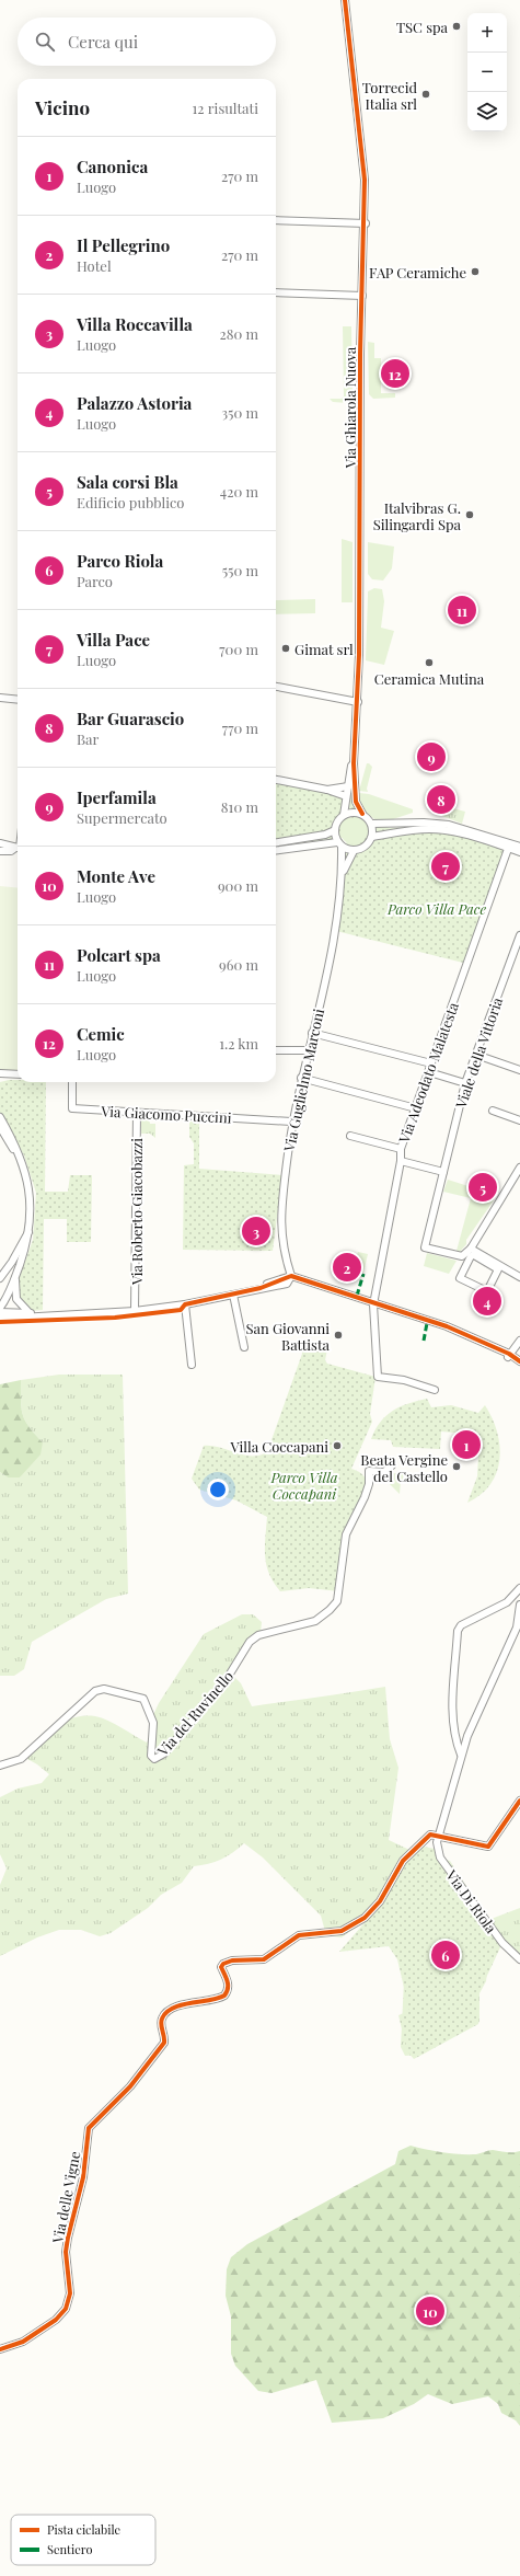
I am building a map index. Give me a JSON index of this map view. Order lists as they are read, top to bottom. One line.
{"streets":{"street":["Via Ghiarola Nuova","Viale della Vittoria","Via Adeodato Malatesta","Via Guglielmo Marconi","Via Giacomo Puccini","Via Roberto Giacobazzi","Via del Ruvinello","Via Di Riola","Via delle Vigne"]},"crossings":[["Via Guglielmo Marconi","Via Giacomo Puccini"],["Via Giacomo Puccini","Via Roberto Giacobazzi"],["Via Di Riola","Via delle Vigne"]],"parks":["Parco Villa Pace","Parco Villa Coccapani"],"places":["TSC spa","Torrecid Italia srl","FAP Ceramiche","Italvibras G. Silingardi Spa","Gimat srl","Ceramica Mutina","San Giovanni Battista","Villa Coccapani","Beata Vergine del Castello"],"legend":["Pista ciclabile","Sentiero"],"page":{"map_buttons":["+","−"],"search":"Cerca qui","heading":["Vicino","12 risultati"],"list":[{"mark":"1","name":"Canonica","note":"Luogo","value":"270 m"},{"mark":"2","name":"Il Pellegrino","note":"Hotel","value":"270 m"},{"mark":"3","name":"Villa Roccavilla","note":"Luogo","value":"280 m"},{"mark":"4","name":"Palazzo Astoria","note":"Luogo","value":"350 m"},{"mark":"5","name":"Sala corsi Bla","note":"Edificio pubblico","value":"420 m"},{"mark":"6","name":"Parco Riola","note":"Parco","value":"550 m"},{"mark":"7","name":"Villa Pace","note":"Luogo","value":"700 m"},{"mark":"8","name":"Bar Guarascio","note":"Bar","value":"770 m"},{"mark":"9","name":"Iperfamila","note":"Supermercato","value":"810 m"},{"mark":"10","name":"Monte Ave","note":"Luogo","value":"900 m"},{"mark":"11","name":"Polcart spa","note":"Luogo","value":"960 m"},{"mark":"12","name":"Cemic","note":"Luogo","value":"1.2 km"}],"pins":["12","11","9","8","7","5","3","2","4","1","6","10"]}}
